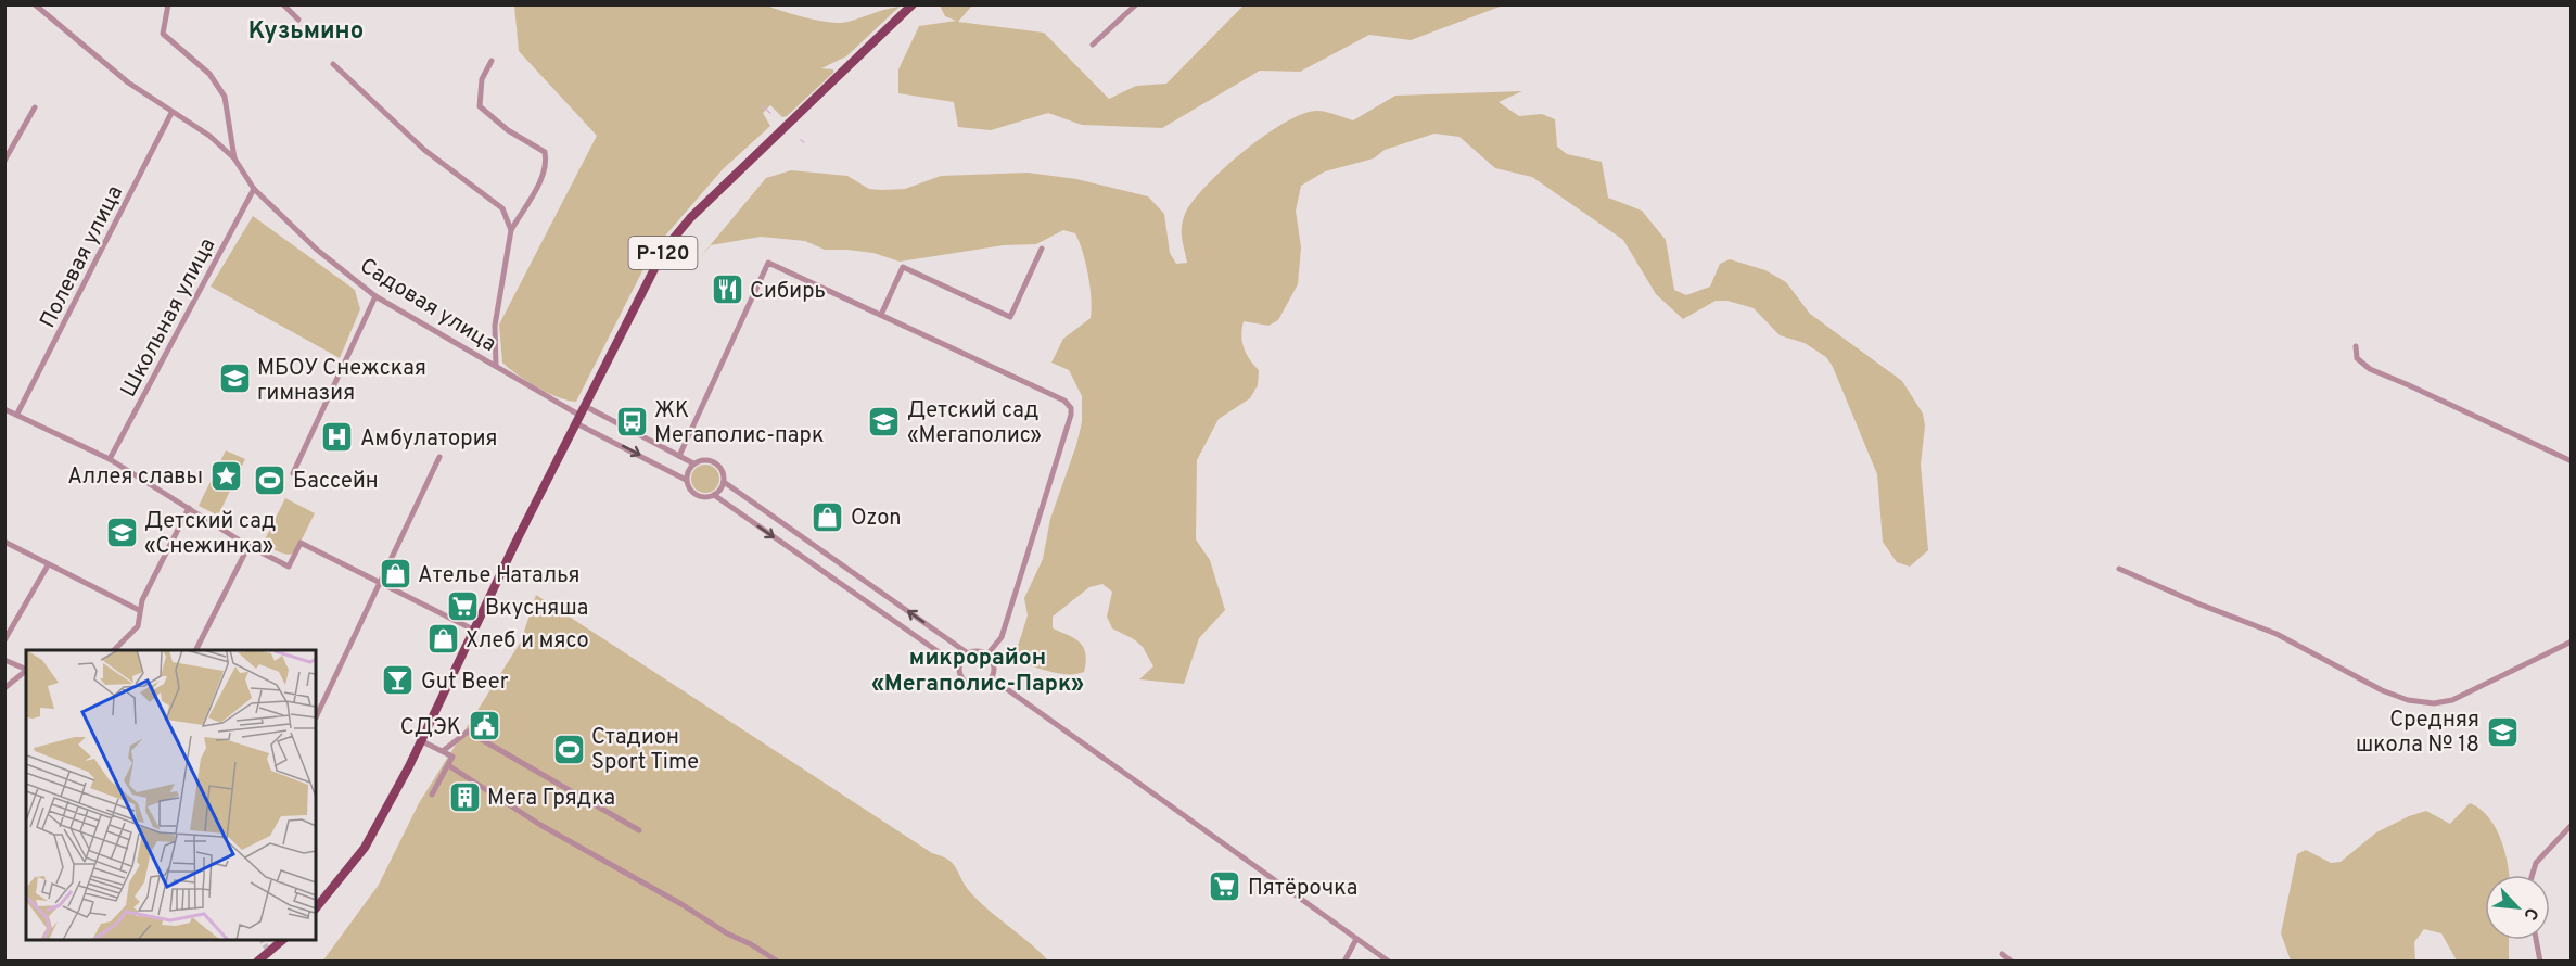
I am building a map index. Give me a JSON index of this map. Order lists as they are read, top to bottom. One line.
{"streets":{"main road":["Р-120"],"street":["Полевая улица","Садовая улица","Школьная улица"]},"crossings":[["Р-120","Садовая улица"],["Полевая улица","Садовая улица"],["Садовая улица","Школьная улица"]],"districts":["Кузьмино","микрорайон «Мегаполис-Парк»"],"places":{"restaurant":["Сибирь"],"school or university":["МБОУ Снежская гимназия","Детский сад «Мегаполис»","Детский сад «Снежинка»","Средняя школа № 18"],"bus stop":["ЖК Мегаполис-парк"],"hospital":["Амбулатория"],"place":["Аллея славы"],"sports":["Бассейн","Стадион Sport Time"],"shop":["Ozon","Ателье Наталья","Хлеб и мясо"],"supermarket":["Вкусняша","Пятёрочка"],"bar":["Gut Beer"],"public building":["СДЭК"],"building":["Мега Грядка"]},"north":"bottom right"}
